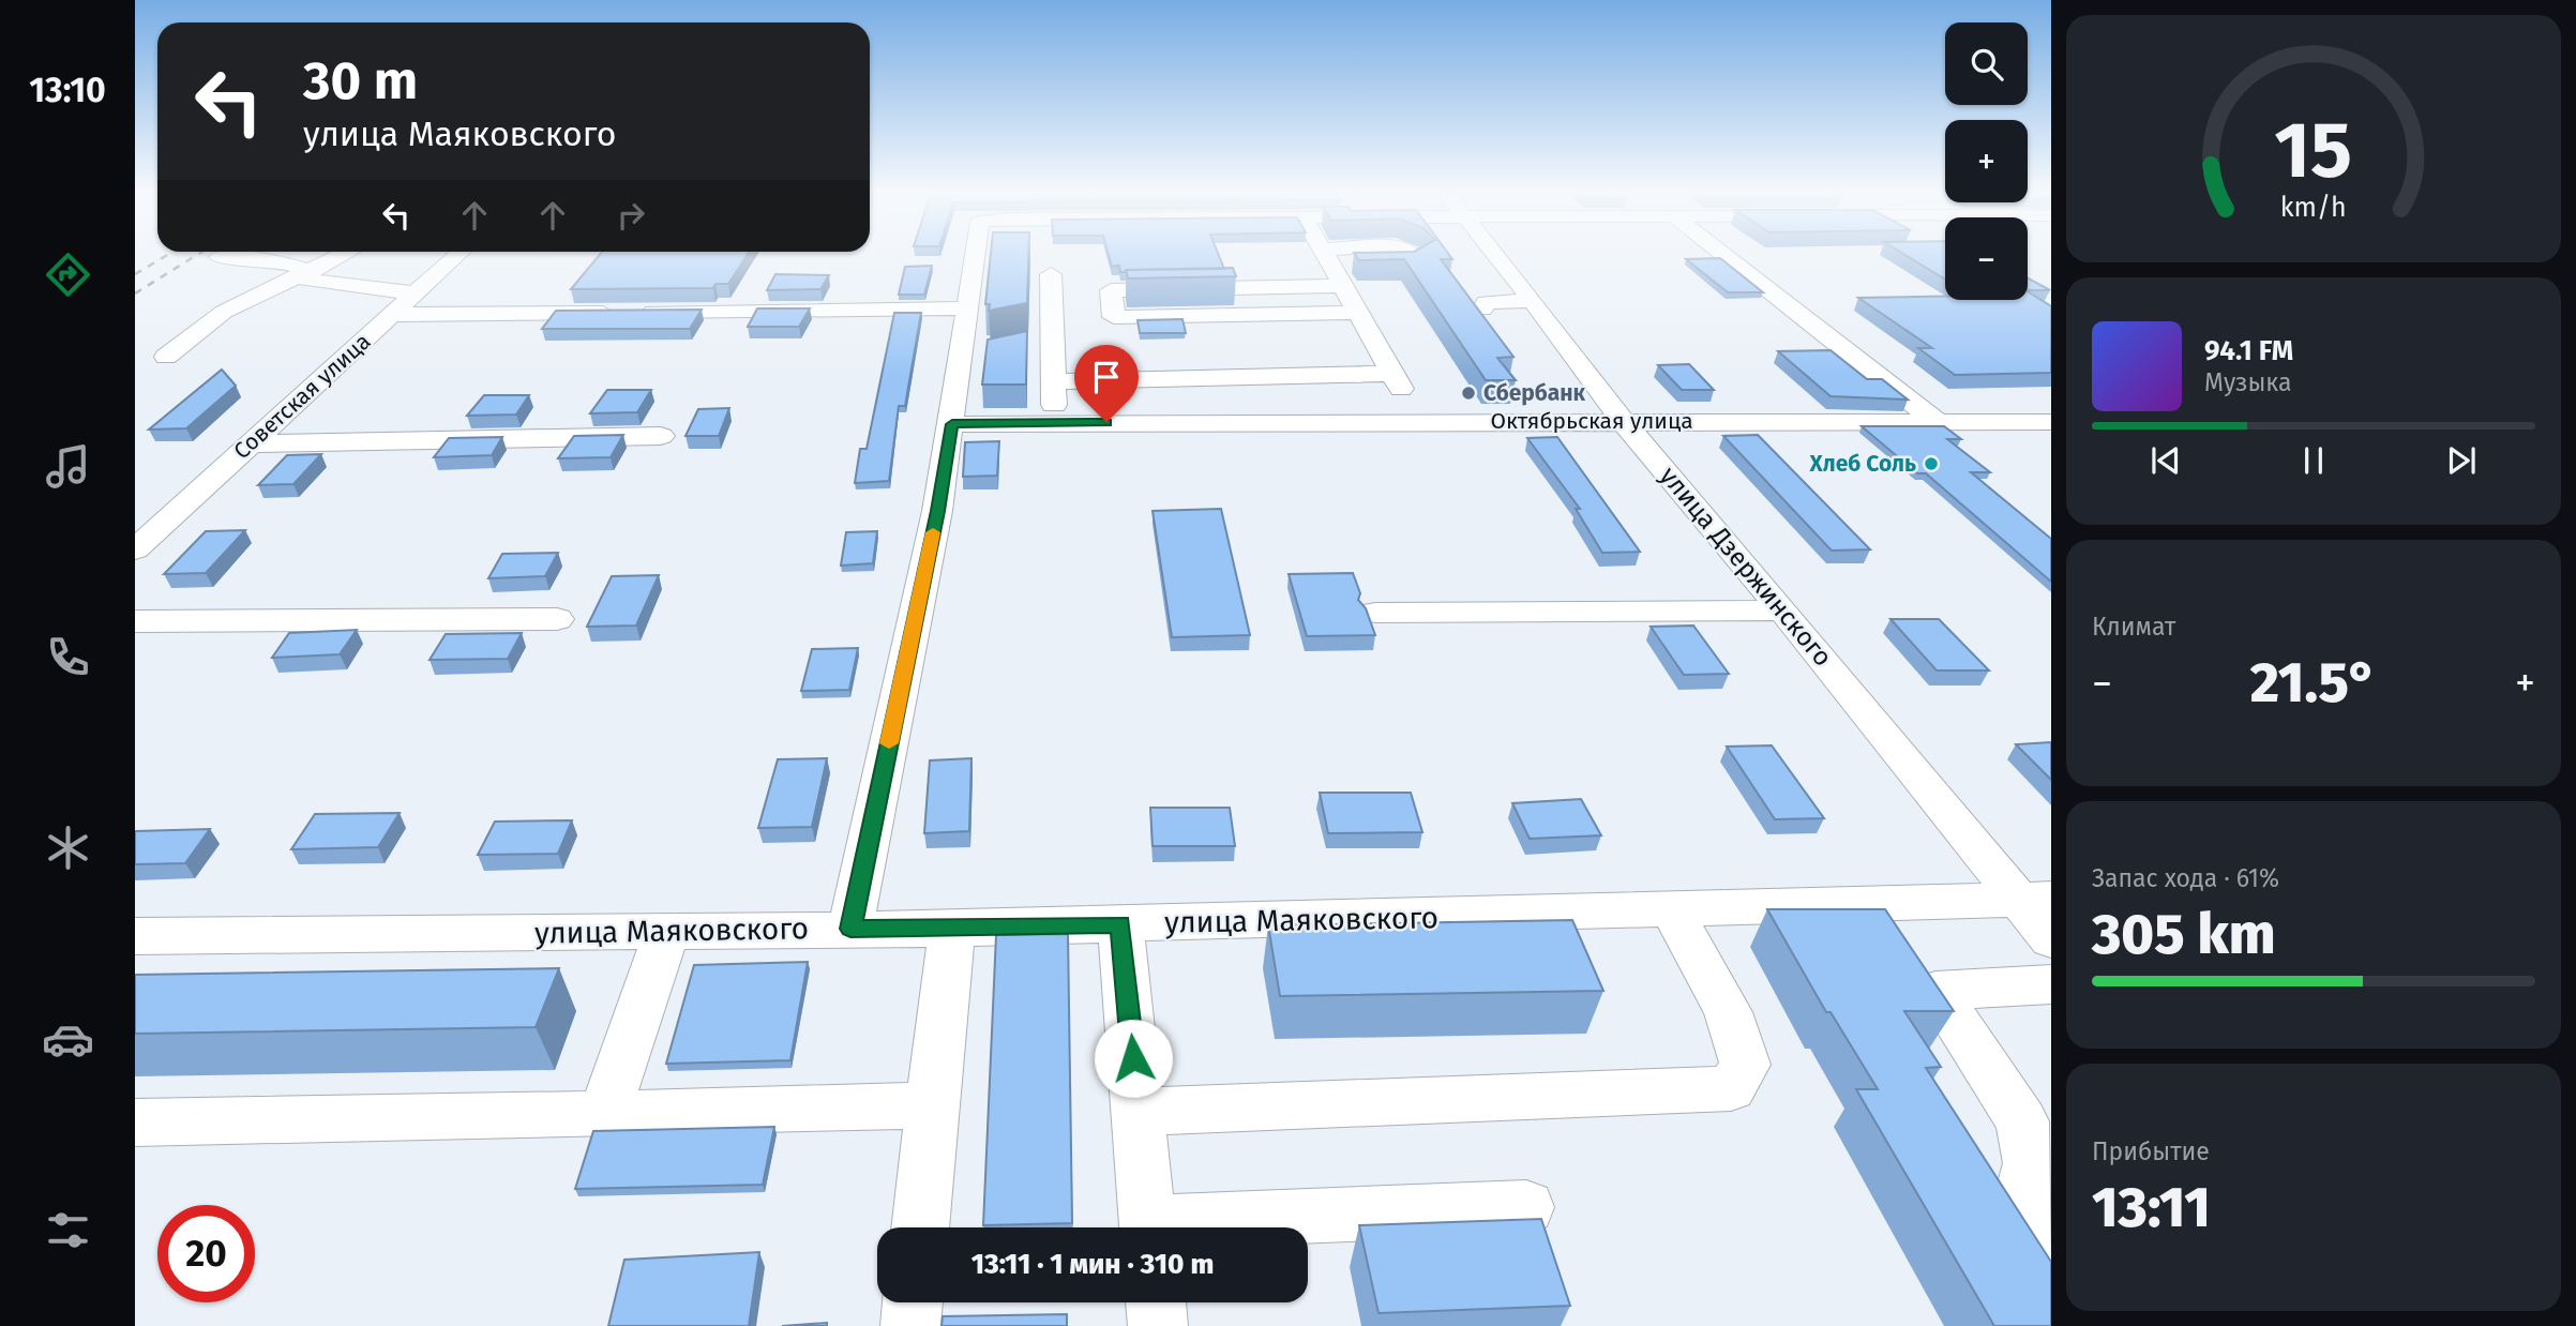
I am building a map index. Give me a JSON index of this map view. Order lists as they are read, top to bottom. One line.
{"streets":{"street":["Советская улица","Октябрьская улица","улица Дзержинского","улица Маяковского"]},"crossings":[["Октябрьская улица","улица Дзержинского"],["улица Дзержинского","улица Маяковского"]],"places":["Сбербанк","Хлеб Соль"],"page":{"tabs":"13:10","map_buttons":["+","−"],"turn":["30 m","улица Маяковского"],"song":["94.1 FM","Музыка"],"tile":["Климат",["Запас хода · 61%","305 km"],["Прибытие","13:11"]],"heat":["−","21.5°","+"],"limit":"20","trip":"13:11 · 1 мин · 310 m","gauge":["15","km/h"]}}
